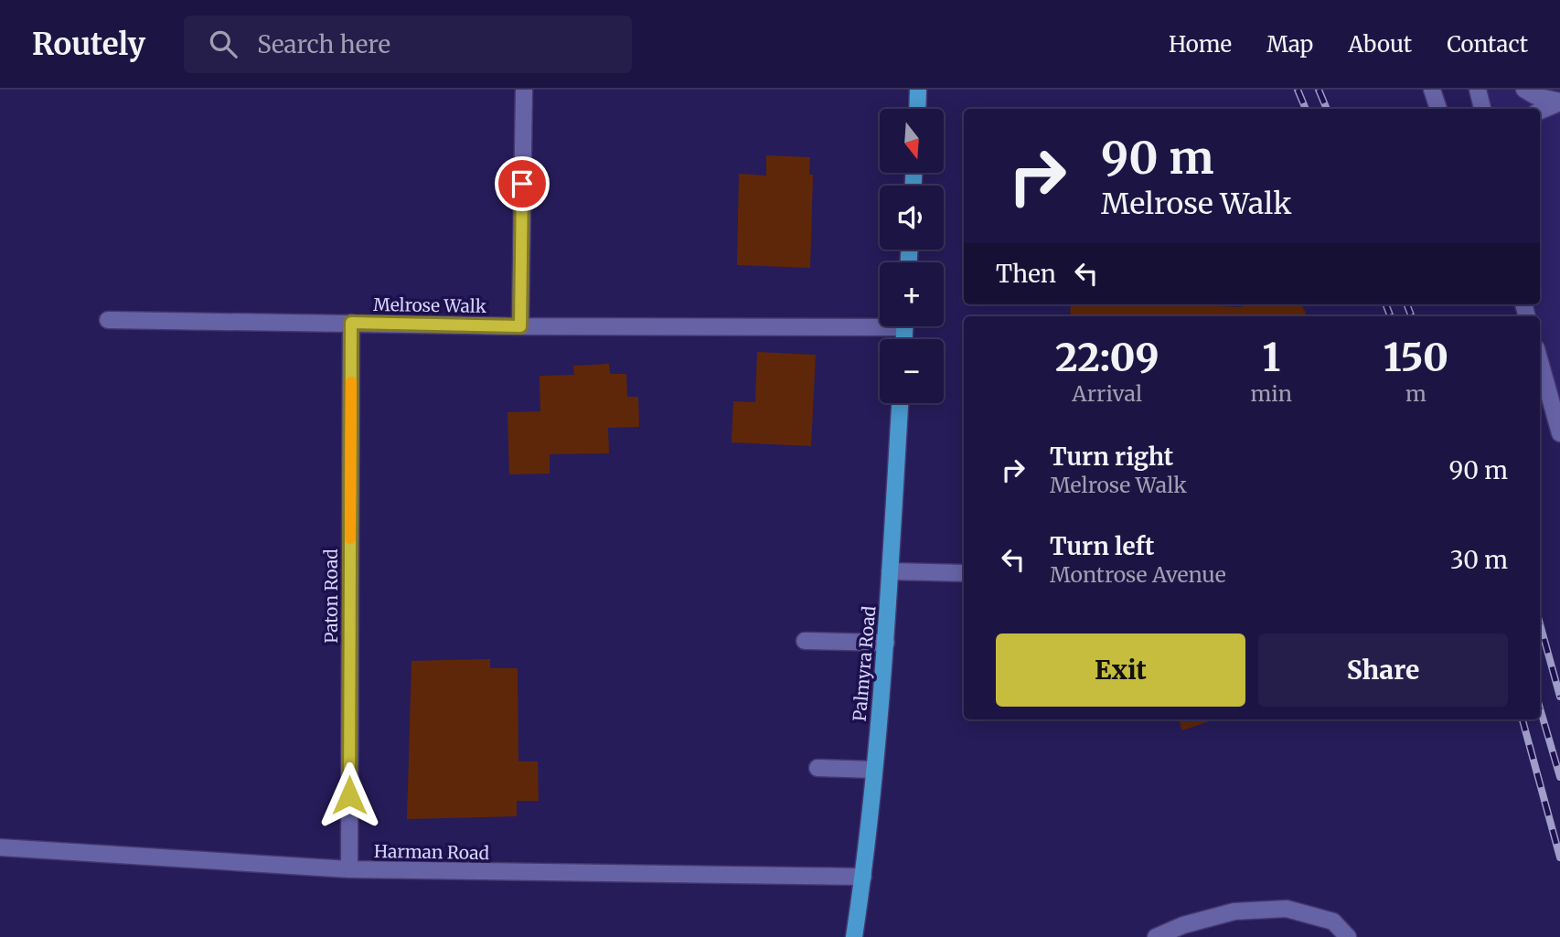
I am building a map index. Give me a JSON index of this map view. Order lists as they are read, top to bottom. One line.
{"streets":{"main road":["Palmyra Road"],"street":["Melrose Walk","Paton Road","Harman Road"]},"crossings":[["Melrose Walk","Paton Road"],["Paton Road","Harman Road"],["Palmyra Road","Harman Road"]],"north":"bottom","page":{"header":"Routely","search":"Search here","nav":["Home","Map","About","Contact"],"map_buttons":["+","−"],"turn":["90 m","Melrose Walk"],"then":"Then","eta":["22:09","Arrival","1","min","150","m"],"list":[{"name":"Turn right","note":"Melrose Walk","value":"90 m"},{"name":"Turn left","note":"Montrose Avenue","value":"30 m"}],"buttons":["Exit","Share"]}}
